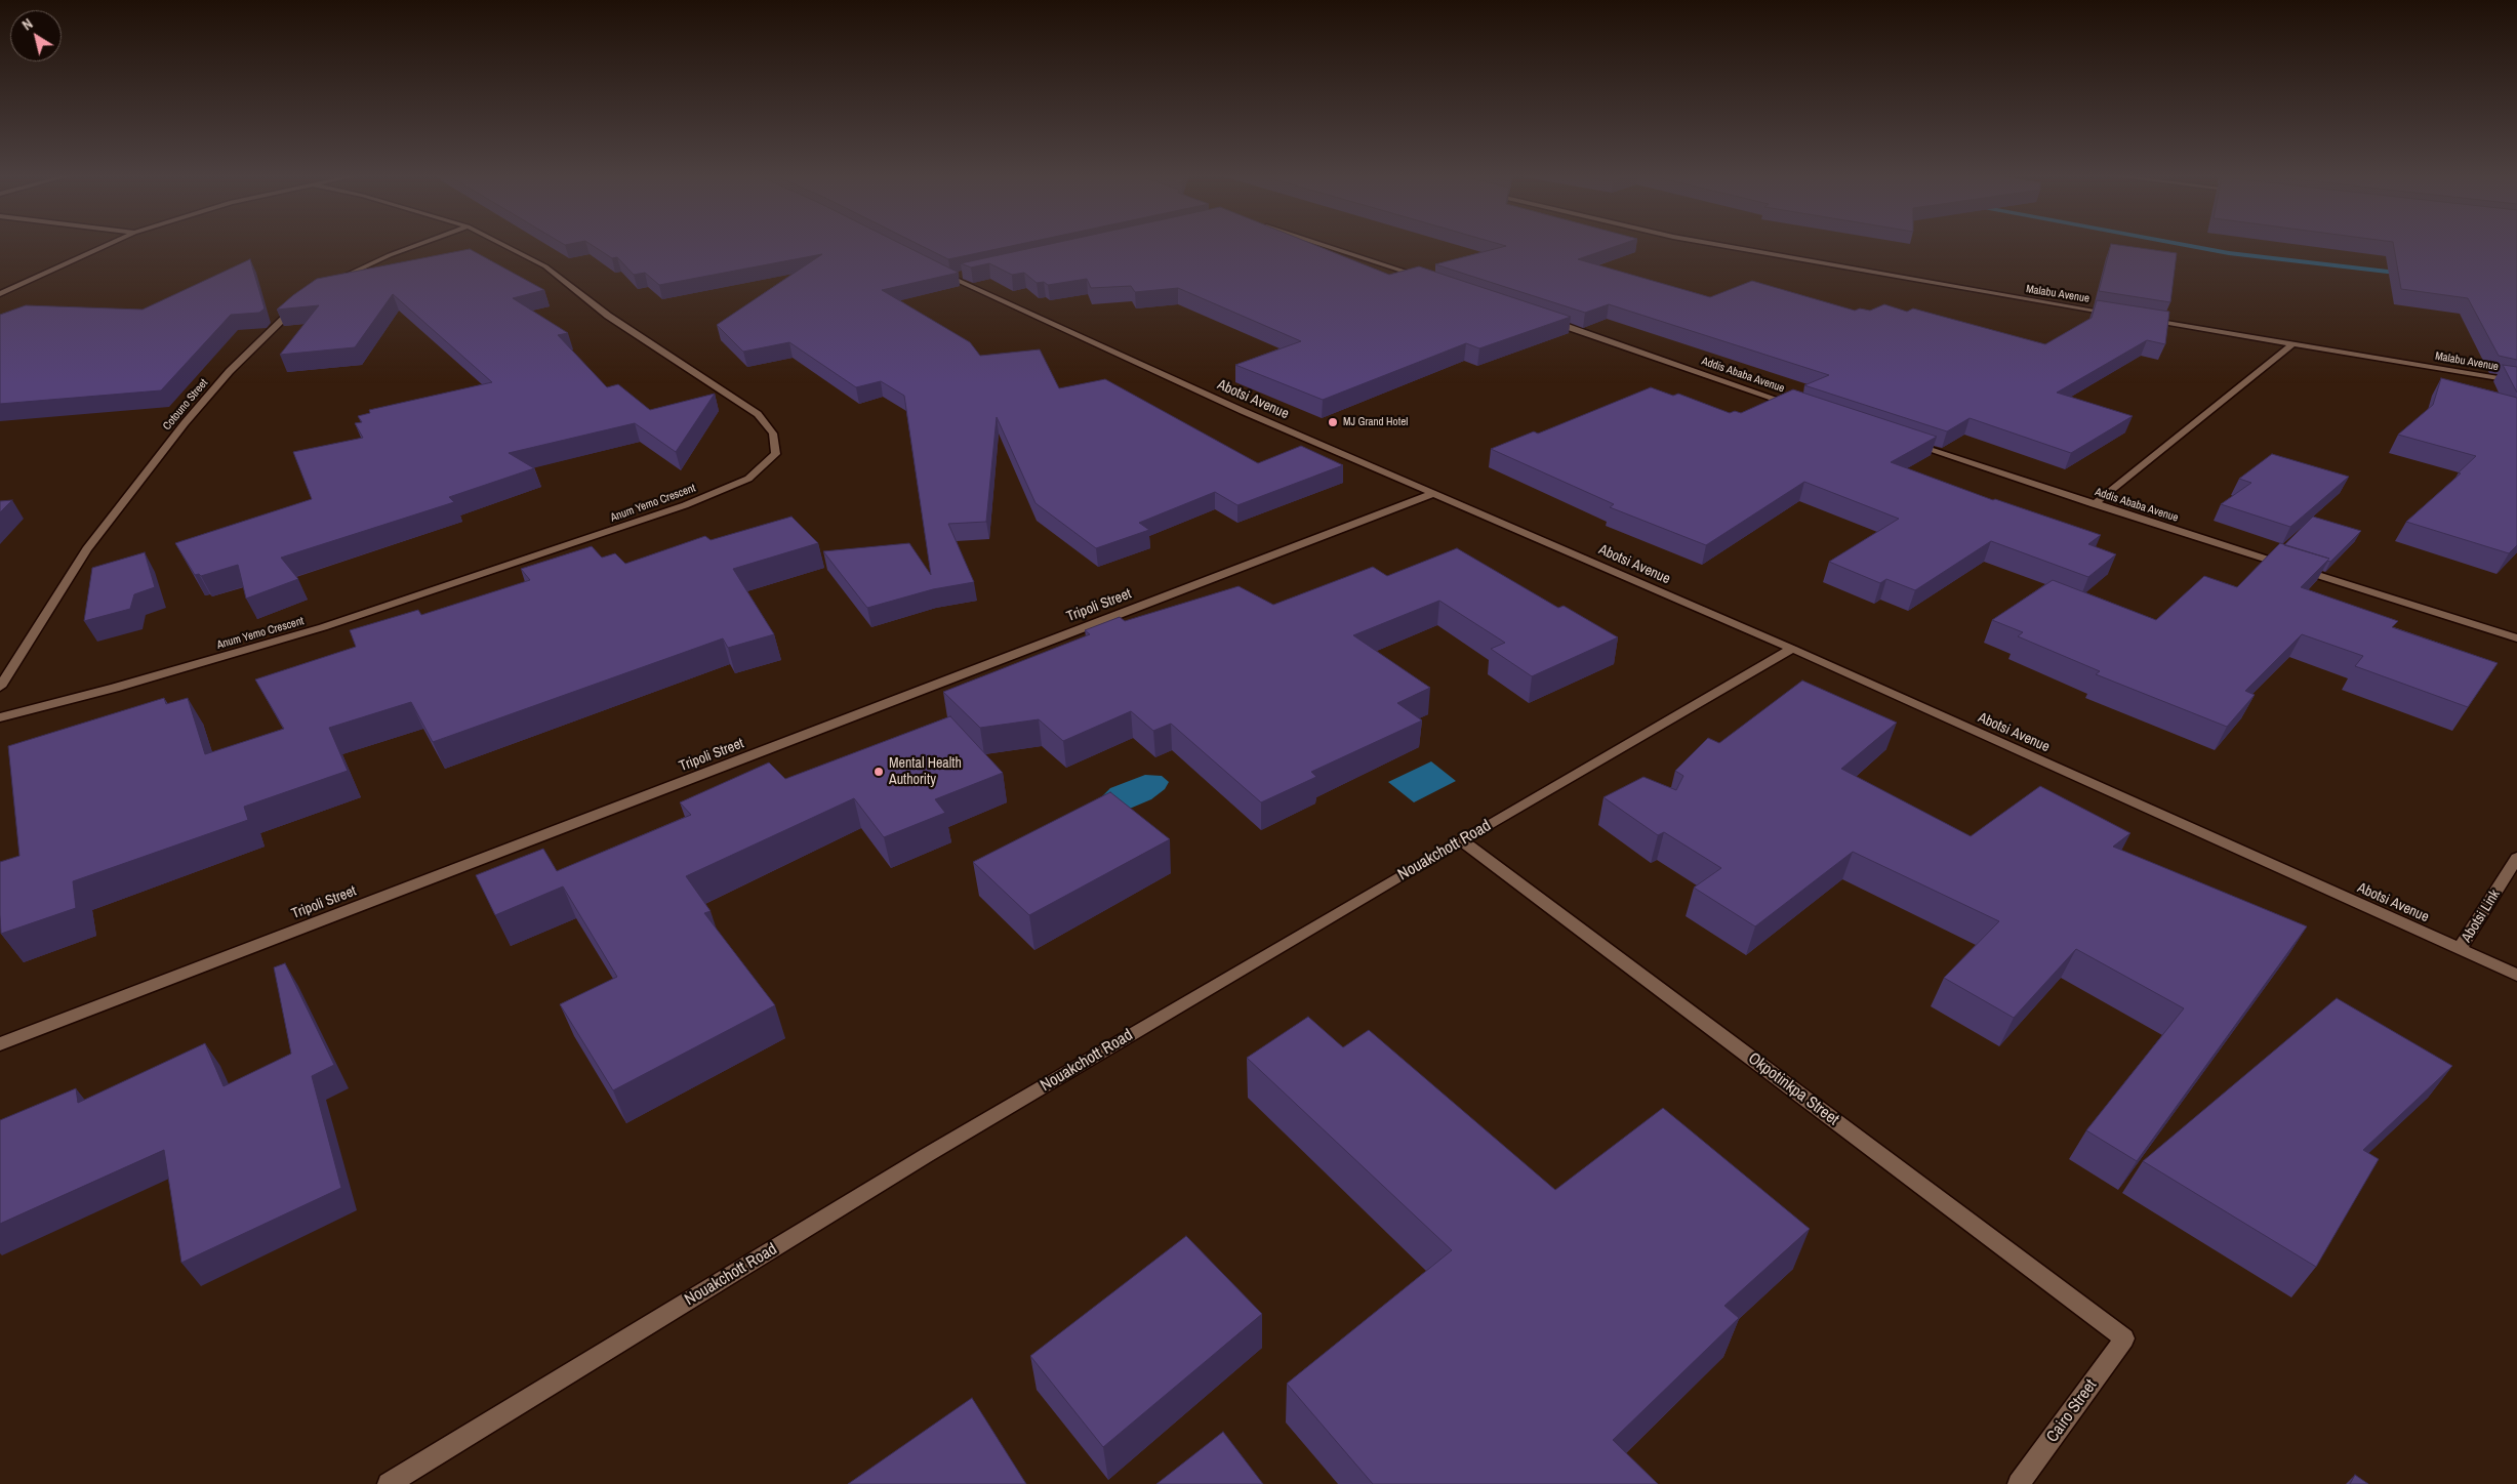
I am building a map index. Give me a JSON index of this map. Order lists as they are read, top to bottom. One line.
{"streets":{"street":["Malabu Avenue","Addis Ababa Avenue","Abotsi Avenue","Cotouno Street","Anum Yemo Crescent","Tripoli Street","Nouakchott Road","Abotsi Link","Okpotinkpa Street","Cairo Street"]},"crossings":[["Abotsi Avenue","Tripoli Street"],["Abotsi Avenue","Nouakchott Road"],["Abotsi Avenue","Abotsi Link"],["Nouakchott Road","Okpotinkpa Street"],["Okpotinkpa Street","Cairo Street"]],"places":["MJ Grand Hotel","Mental Health Authority"],"north":"top left"}
